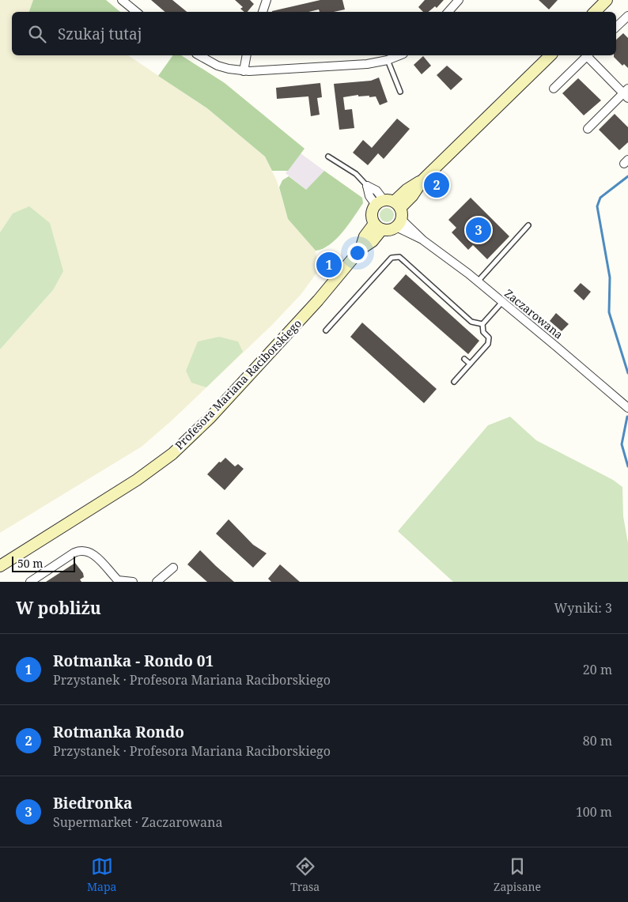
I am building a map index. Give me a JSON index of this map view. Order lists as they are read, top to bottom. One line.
{"streets":{"main road":["Profesora Mariana Raciborskiego"],"street":["Zaczarowana"]},"scale_bar":"50 m","page":{"search":"Szukaj tutaj","pins":["2","3","1"],"scale":"50 m","heading":["W pobliżu","Wyniki: 3"],"list":[{"mark":"1","name":"Rotmanka - Rondo 01","note":"Przystanek · Profesora Mariana Raciborskiego","value":"20 m"},{"mark":"2","name":"Rotmanka Rondo","note":"Przystanek · Profesora Mariana Raciborskiego","value":"80 m"},{"mark":"3","name":"Biedronka","note":"Supermarket · Zaczarowana","value":"100 m"}],"nav":["Mapa","Trasa","Zapisane"]}}
